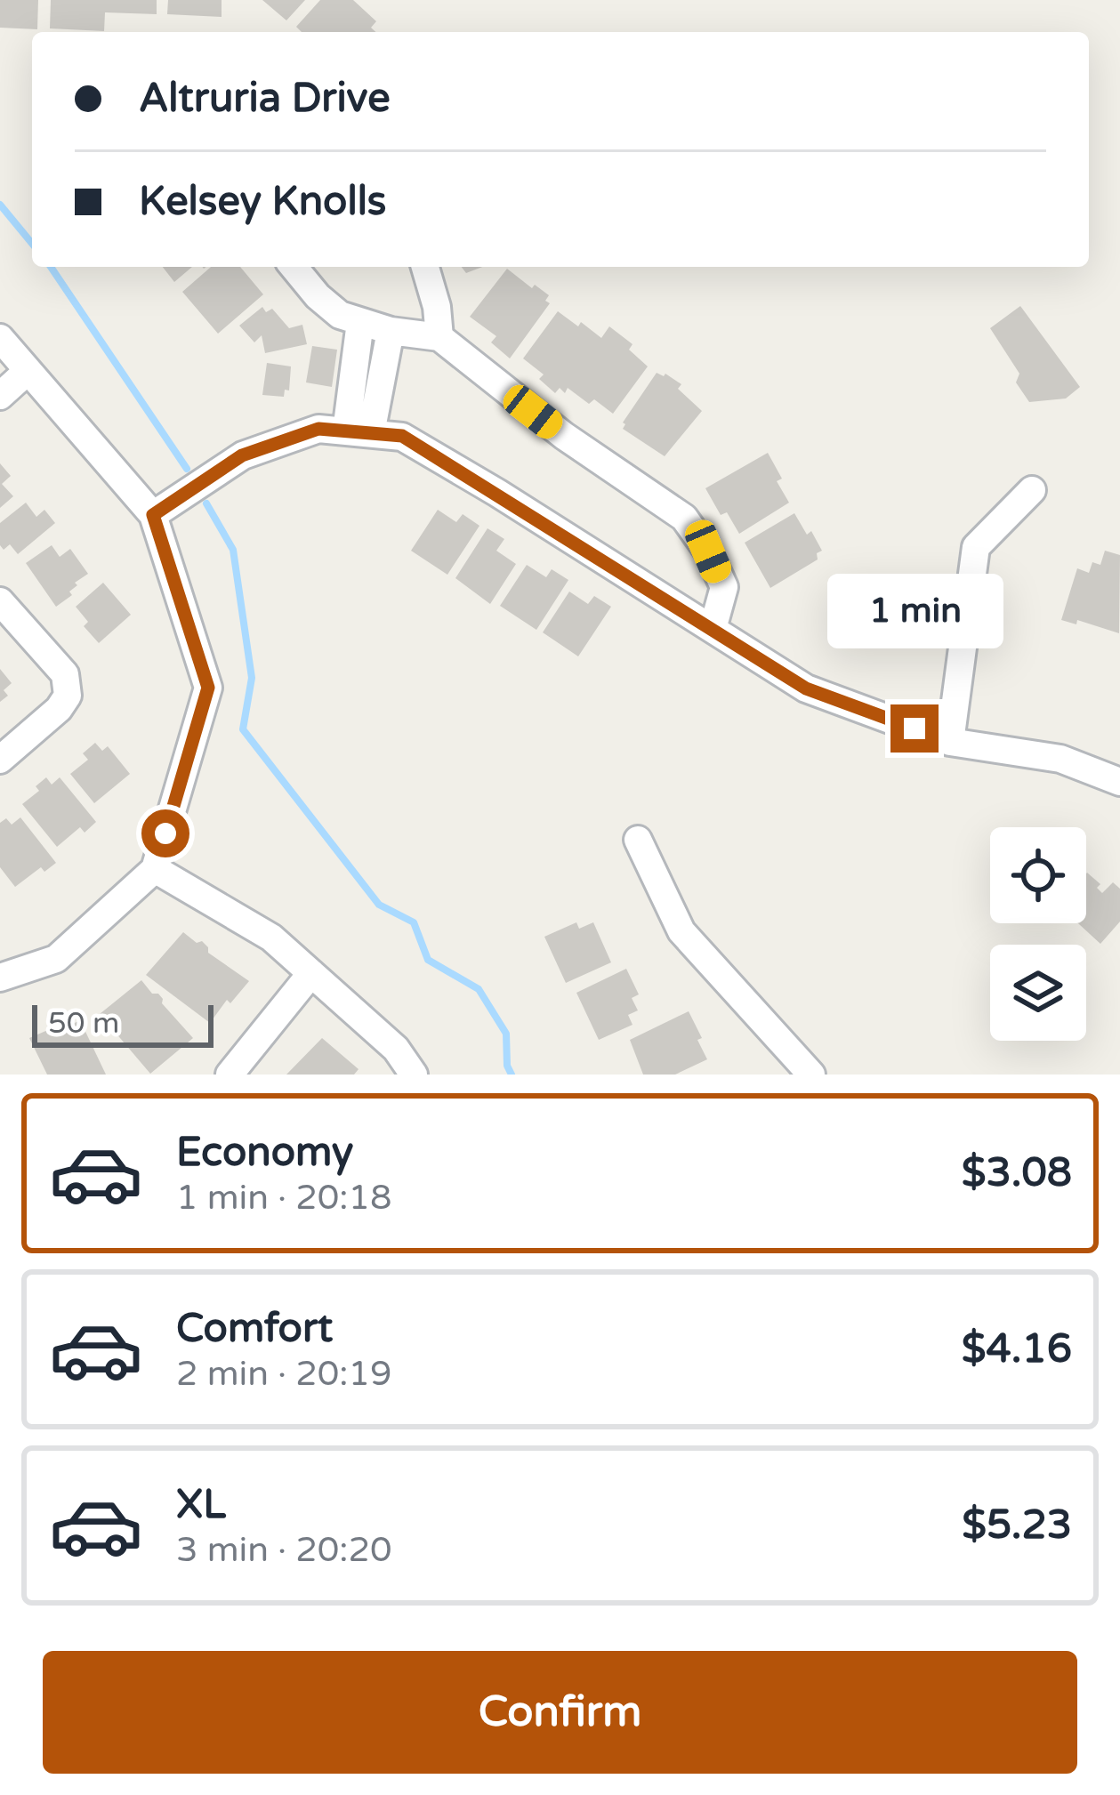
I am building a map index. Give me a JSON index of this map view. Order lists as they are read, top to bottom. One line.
{"scale_bar":"50 m","page":{"banner":["Altruria Drive","Kelsey Knolls"],"bubble":"1 min","scale":"50 m","list":[{"name":"Economy","note":"1 min · 20:18","value":"$3.08"},{"name":"Comfort","note":"2 min · 20:19","value":"$4.16"},{"name":"XL","note":"3 min · 20:20","value":"$5.23"}],"buttons":"Confirm"}}
